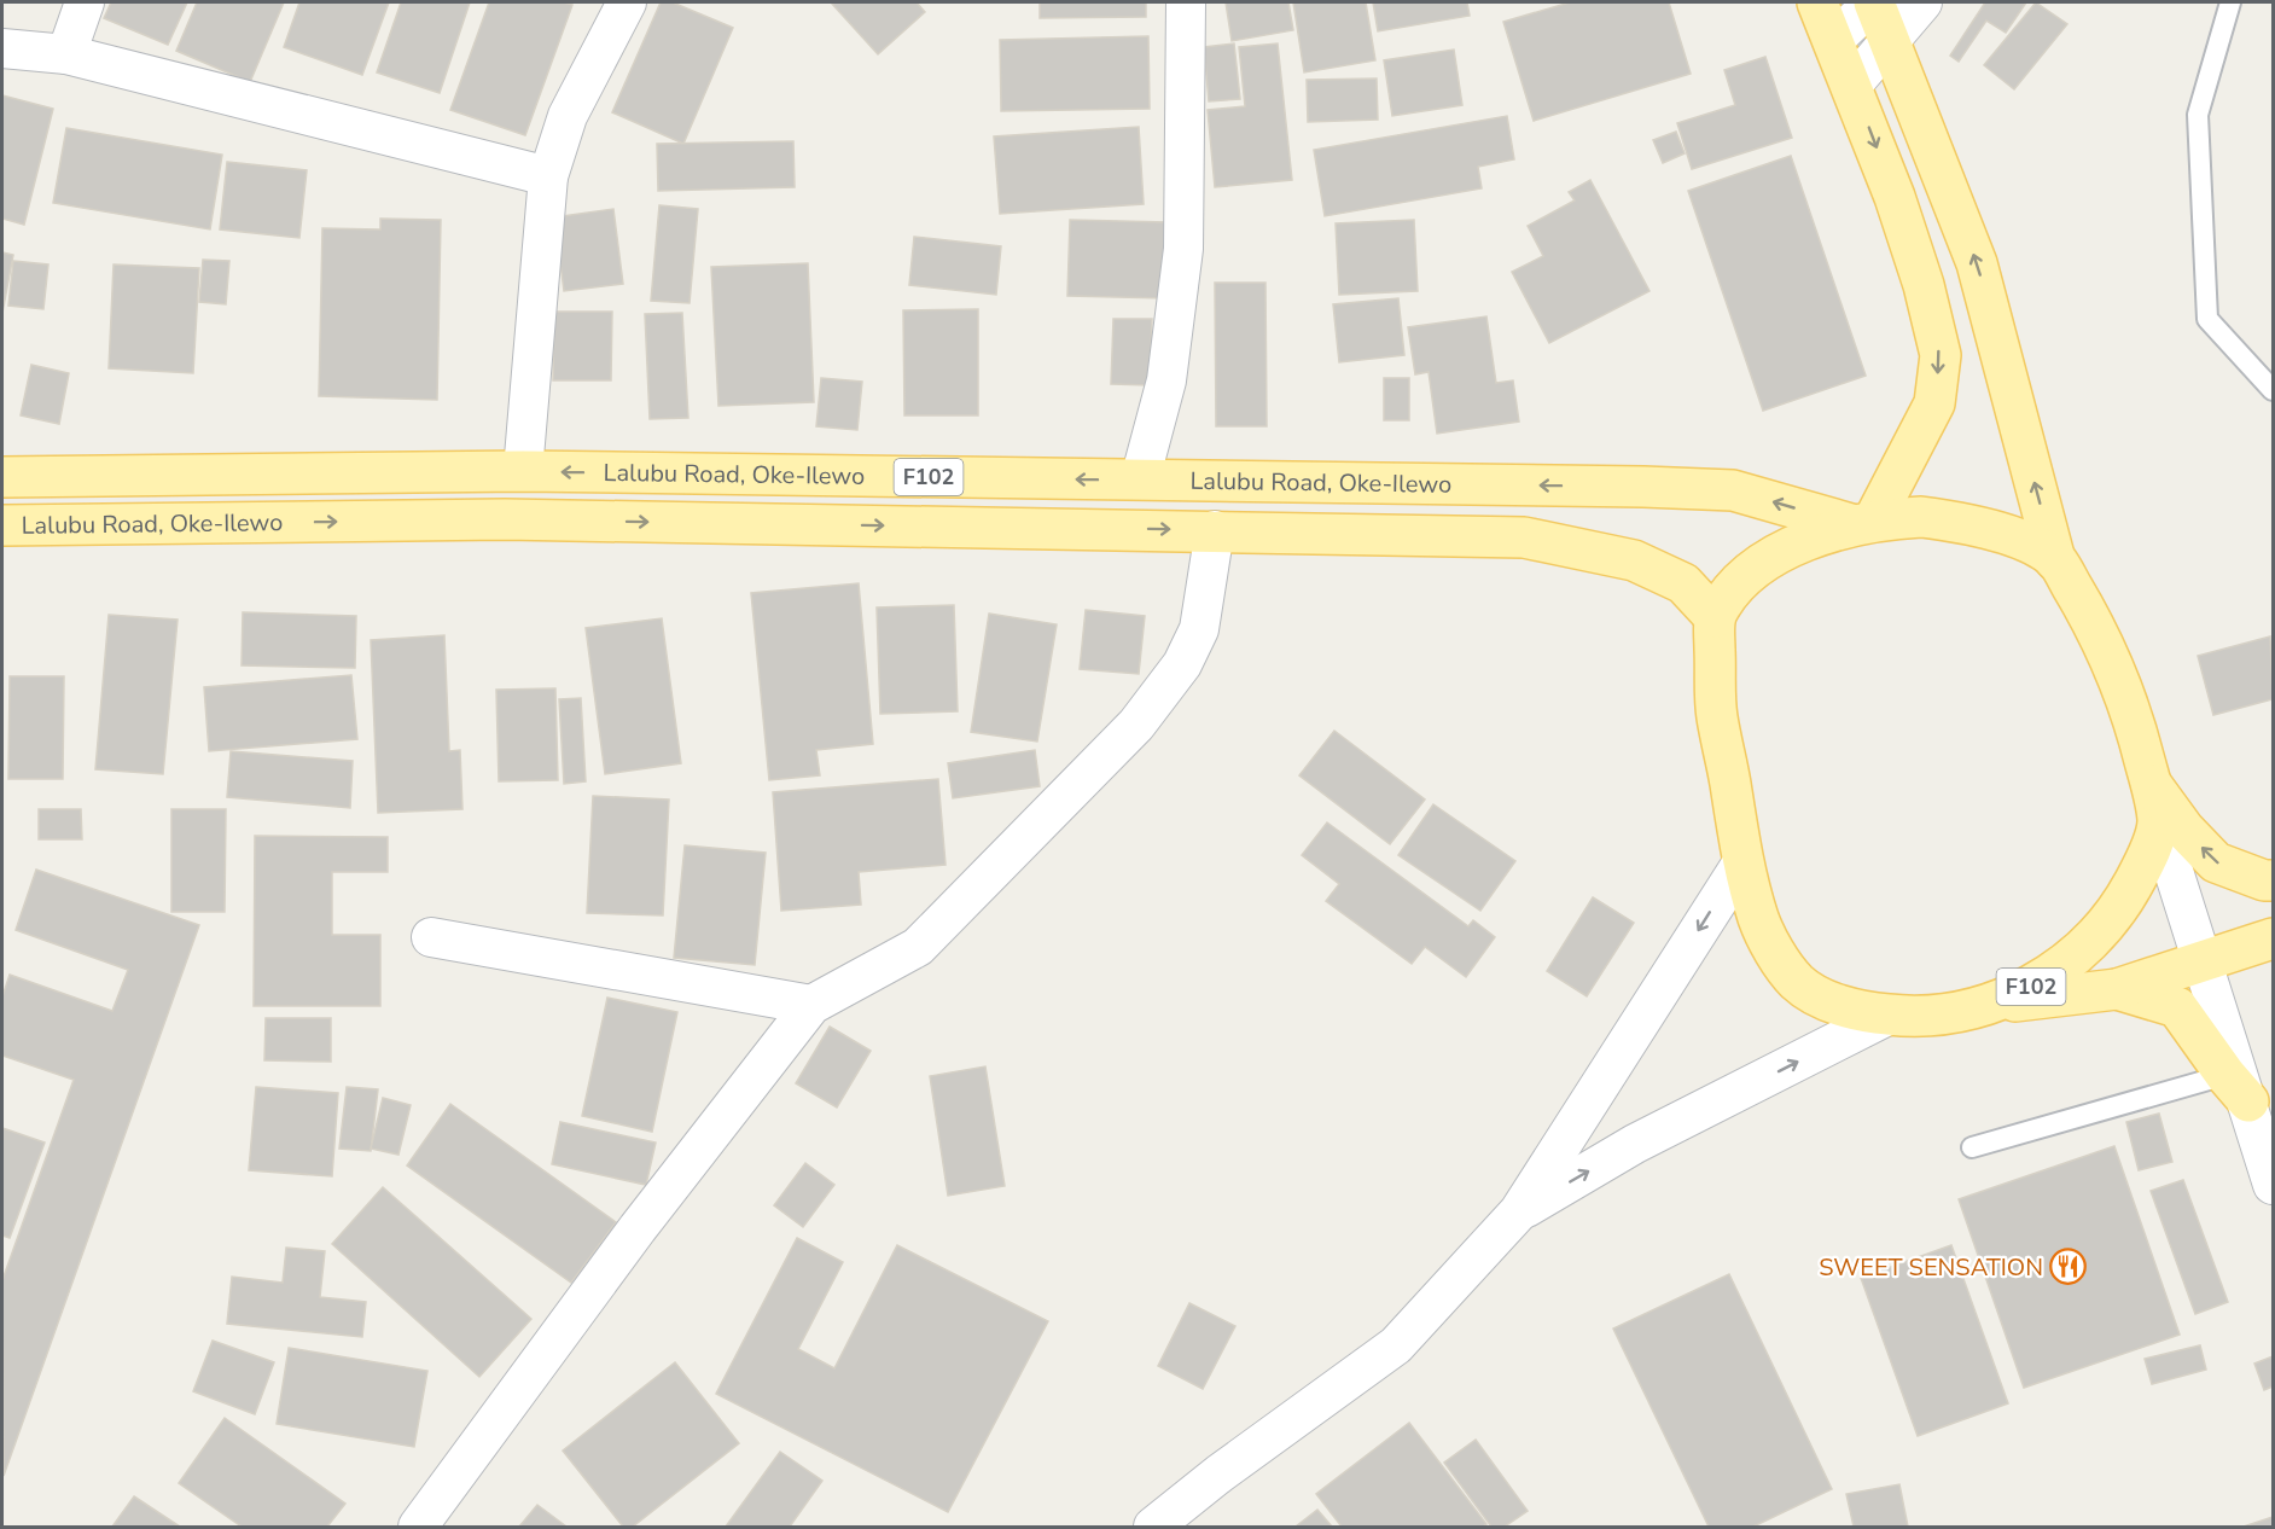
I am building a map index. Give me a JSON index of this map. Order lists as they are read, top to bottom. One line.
{"streets":{"main road":["Lalubu Road, Oke-Ilewo","F102"]},"crossings":[["Lalubu Road, Oke-Ilewo","F102"]],"places":{"restaurant":["SWEET SENSATION"]}}
